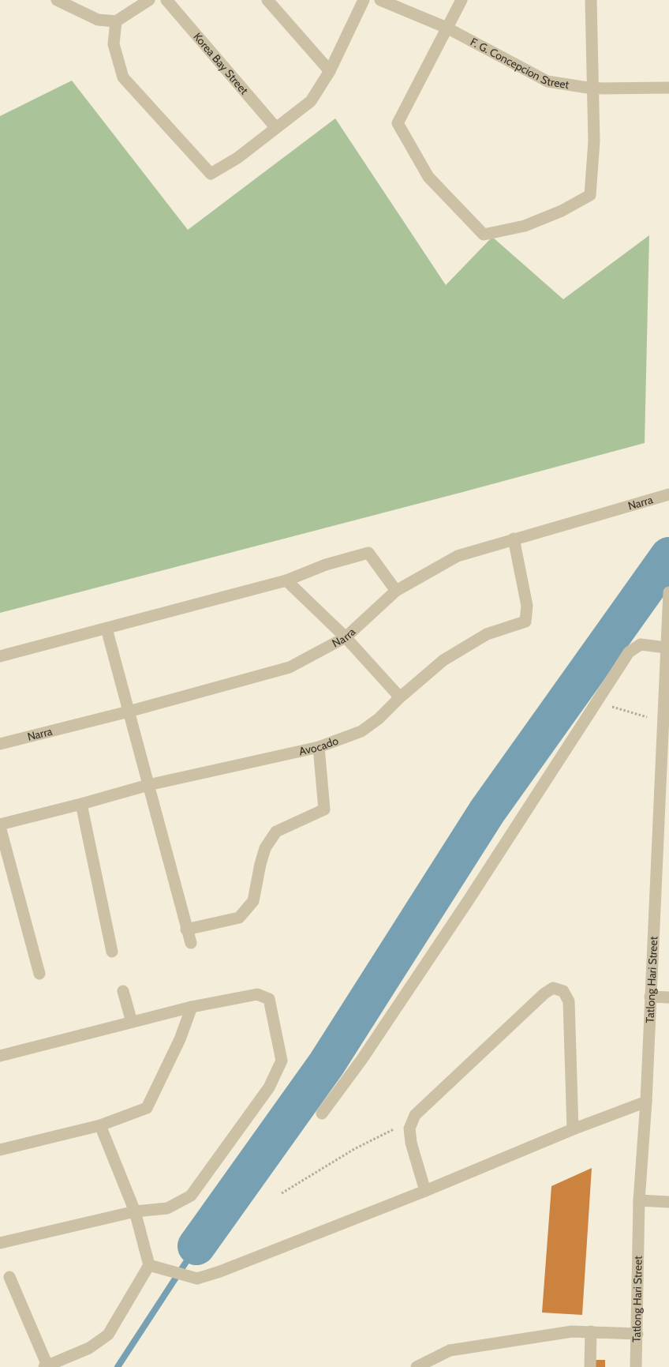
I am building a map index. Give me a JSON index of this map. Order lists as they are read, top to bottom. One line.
{"streets":{"street":["F. G. Concepcion Street","Korea Bay Street","Narra","Avocado","Tatlong Hari Street"]},"crossings":[["Narra","Avocado"]]}
